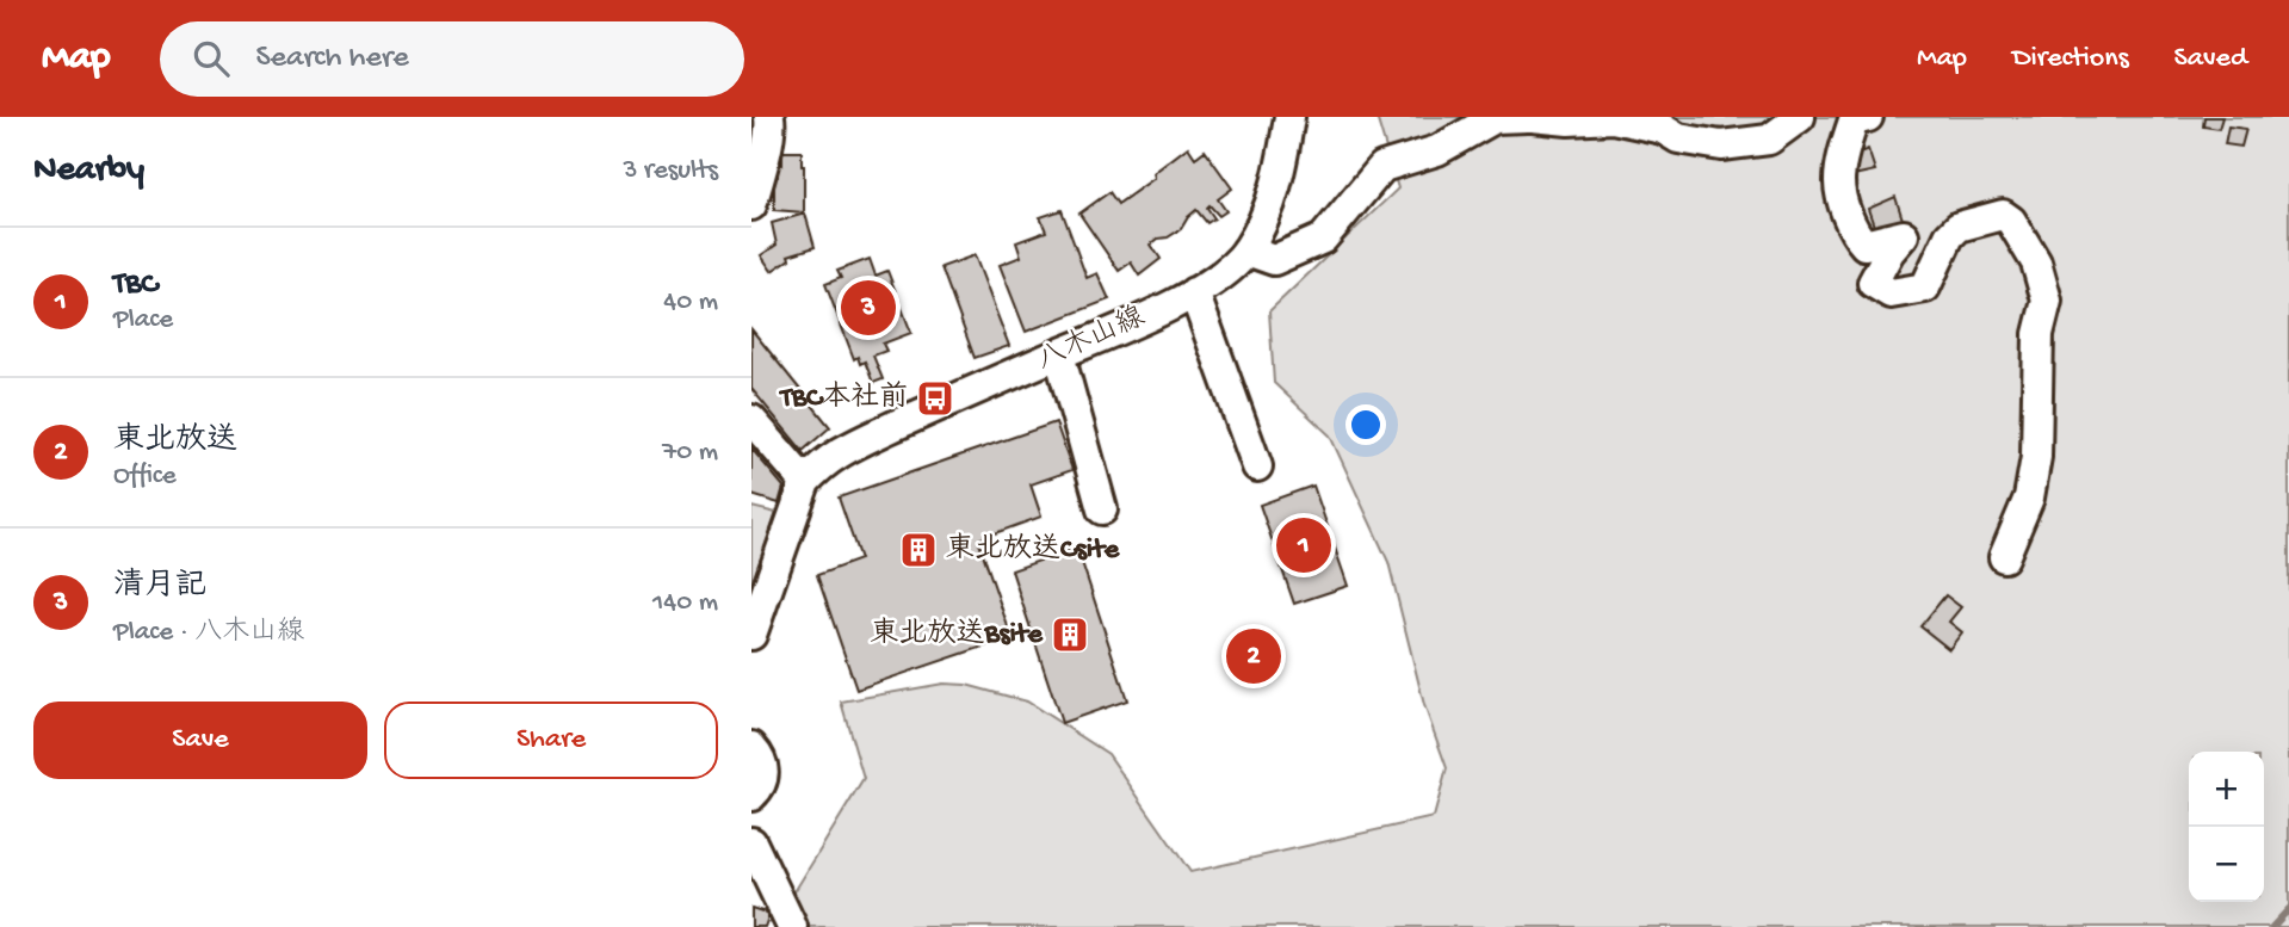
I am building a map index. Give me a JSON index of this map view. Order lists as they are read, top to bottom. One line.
{"streets":{"street":["八木山線"]},"places":{"bus stop":["TBC本社前"],"building":["東北放送Csite","東北放送Bsite"]},"page":{"header":"Map","search":"Search here","nav":["Map","Directions","Saved"],"heading":["Nearby","3 results"],"list":[{"mark":"1","name":"TBC","note":"Place","value":"40 m"},{"mark":"2","name":"東北放送","note":"Office","value":"70 m"},{"mark":"3","name":"清月記","note":"Place · 八木山線","value":"140 m"}],"pins":["3","1","2"],"buttons":["Save","Share"],"map_buttons":["+","−"]}}
